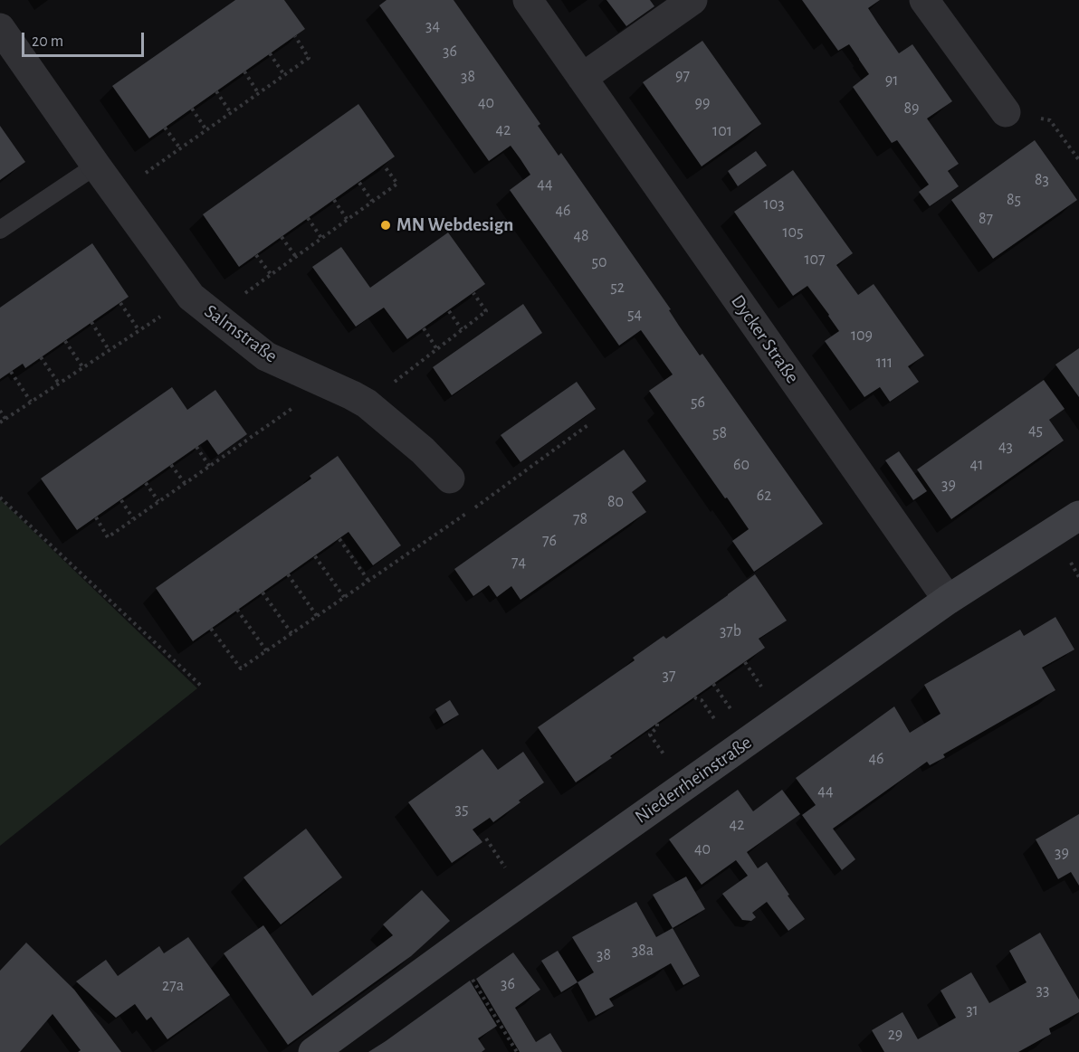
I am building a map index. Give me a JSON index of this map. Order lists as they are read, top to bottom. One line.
{"streets":{"main road":["Niederrheinstraße"],"street":["Salmstraße","Dycker Straße"]},"crossings":[["Dycker Straße","Niederrheinstraße"]],"places":["MN Webdesign"],"house_numbers":["34","36","97","38","91","40","99","89","42","101","83","44","85","103","46","87","105","48","107","50","52","54","109","111","56","45","58","43","60","41","39","62","80","78","76","74","37b","37","46","44","35","42","40","39","38a","38","36","27a","33","31","29"],"scale_bar":"20 m"}
